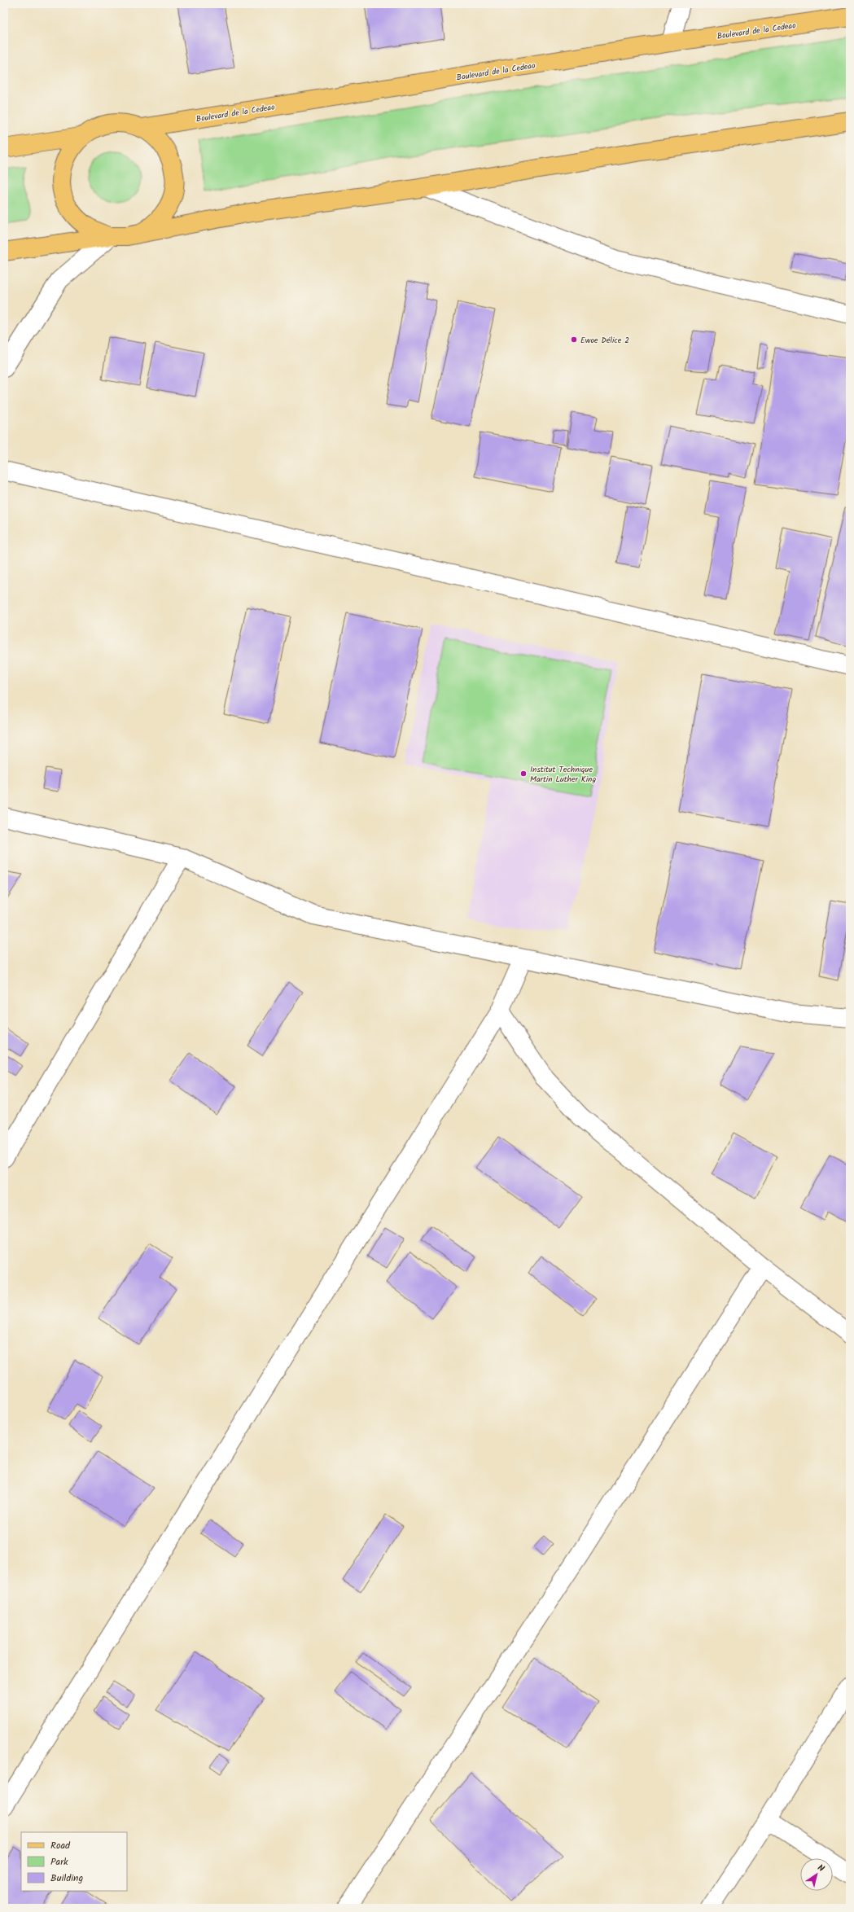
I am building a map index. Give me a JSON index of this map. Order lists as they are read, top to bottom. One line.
{"streets":{"main road":["Boulevard de la Cedeao"]},"places":["Ewoe Délice 2","Institut Technique Martin Luther King"],"legend":["Road","Park","Building"],"north":"top right"}
